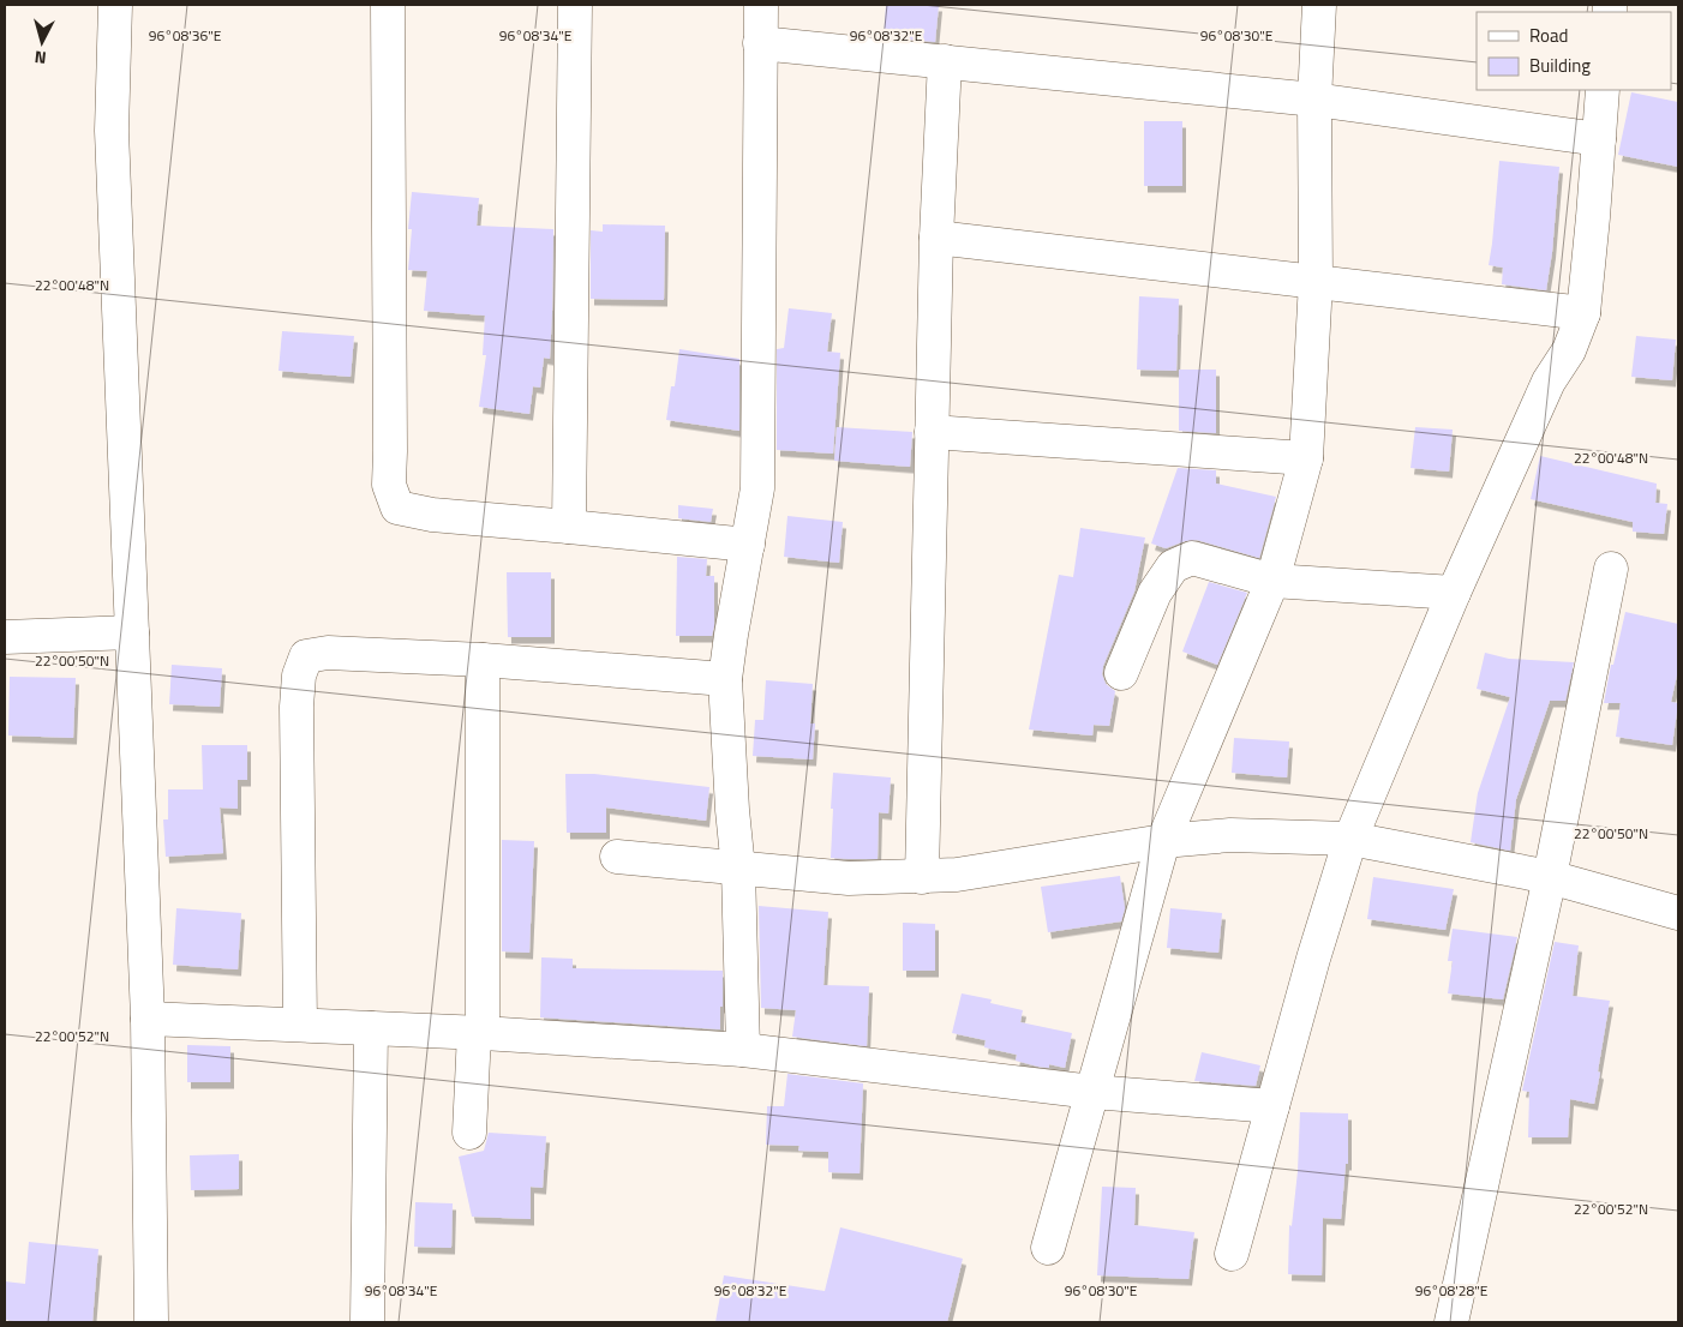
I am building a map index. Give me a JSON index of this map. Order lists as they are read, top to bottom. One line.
{"legend":["Road","Building"],"north":"bottom","coordinates":["96°08'36\"E","96°08'34\"E","96°08'32\"E","96°08'30\"E","22°00'48\"N","22°00'50\"N","22°00'52\"N","96°08'28\"E"]}
